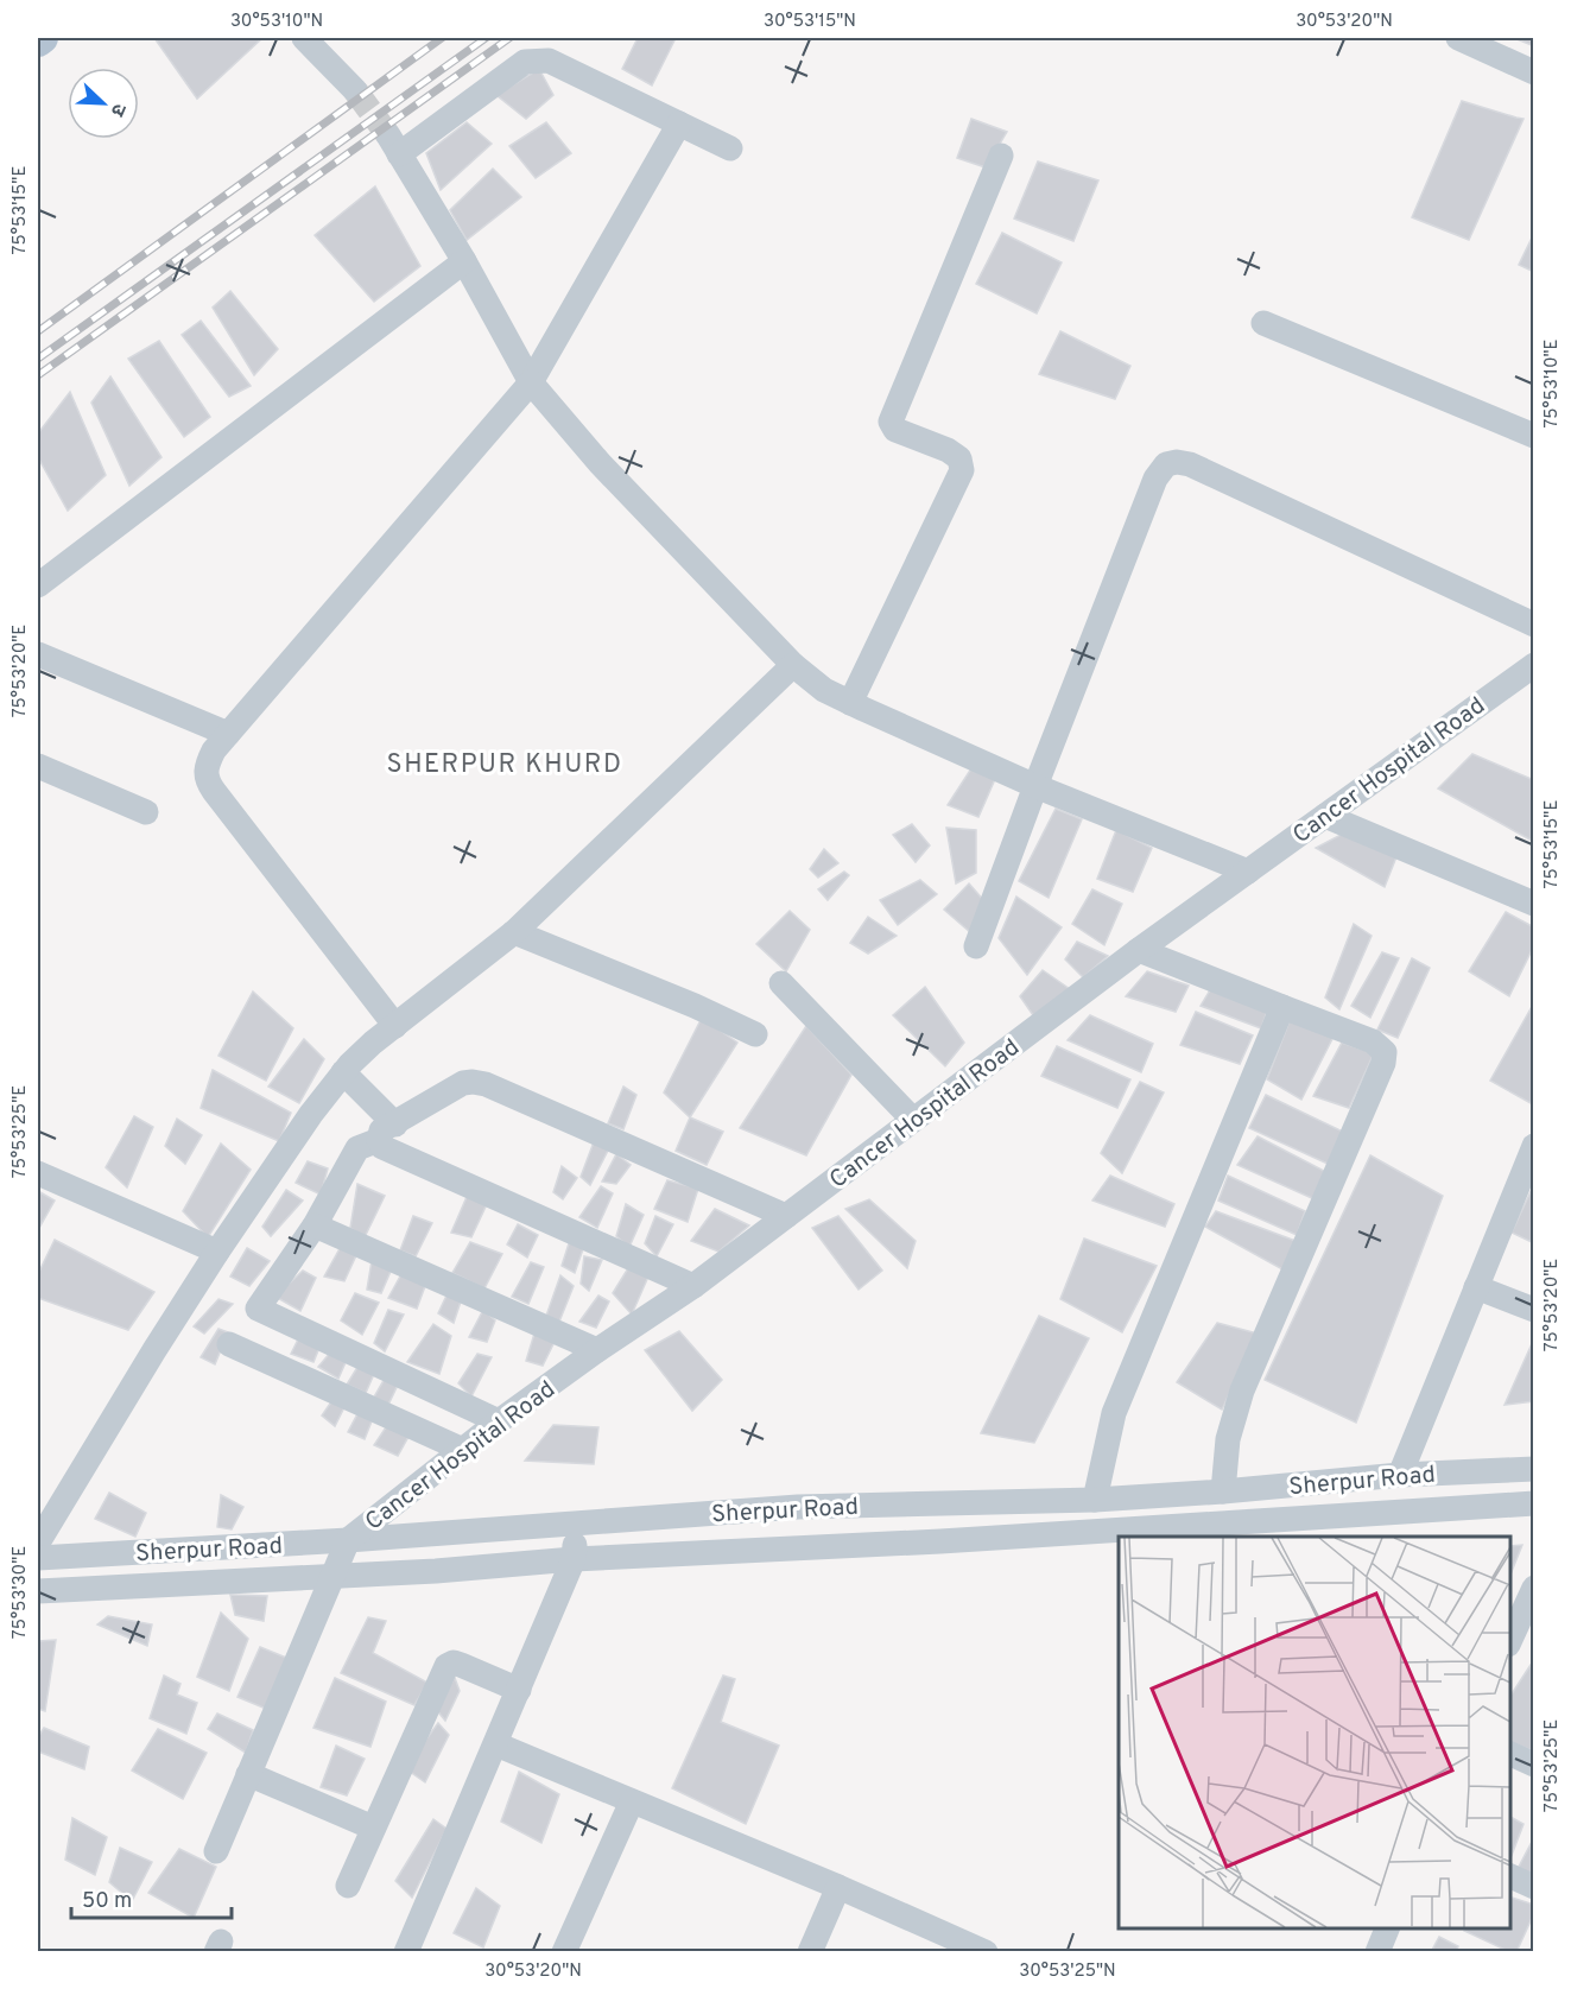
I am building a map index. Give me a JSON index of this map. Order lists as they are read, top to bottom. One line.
{"streets":{"street":["Cancer Hospital Road","Sherpur Road"]},"crossings":[["Cancer Hospital Road","Sherpur Road"]],"districts":["SHERPUR KHURD"],"scale_bar":"50 m","north":"bottom right","coordinates":["30°53'10\"N","30°53'15\"N","30°53'20\"N","75°53'15\"E","75°53'10\"E","75°53'20\"E","75°53'25\"E","75°53'30\"E","30°53'25\"N"]}
